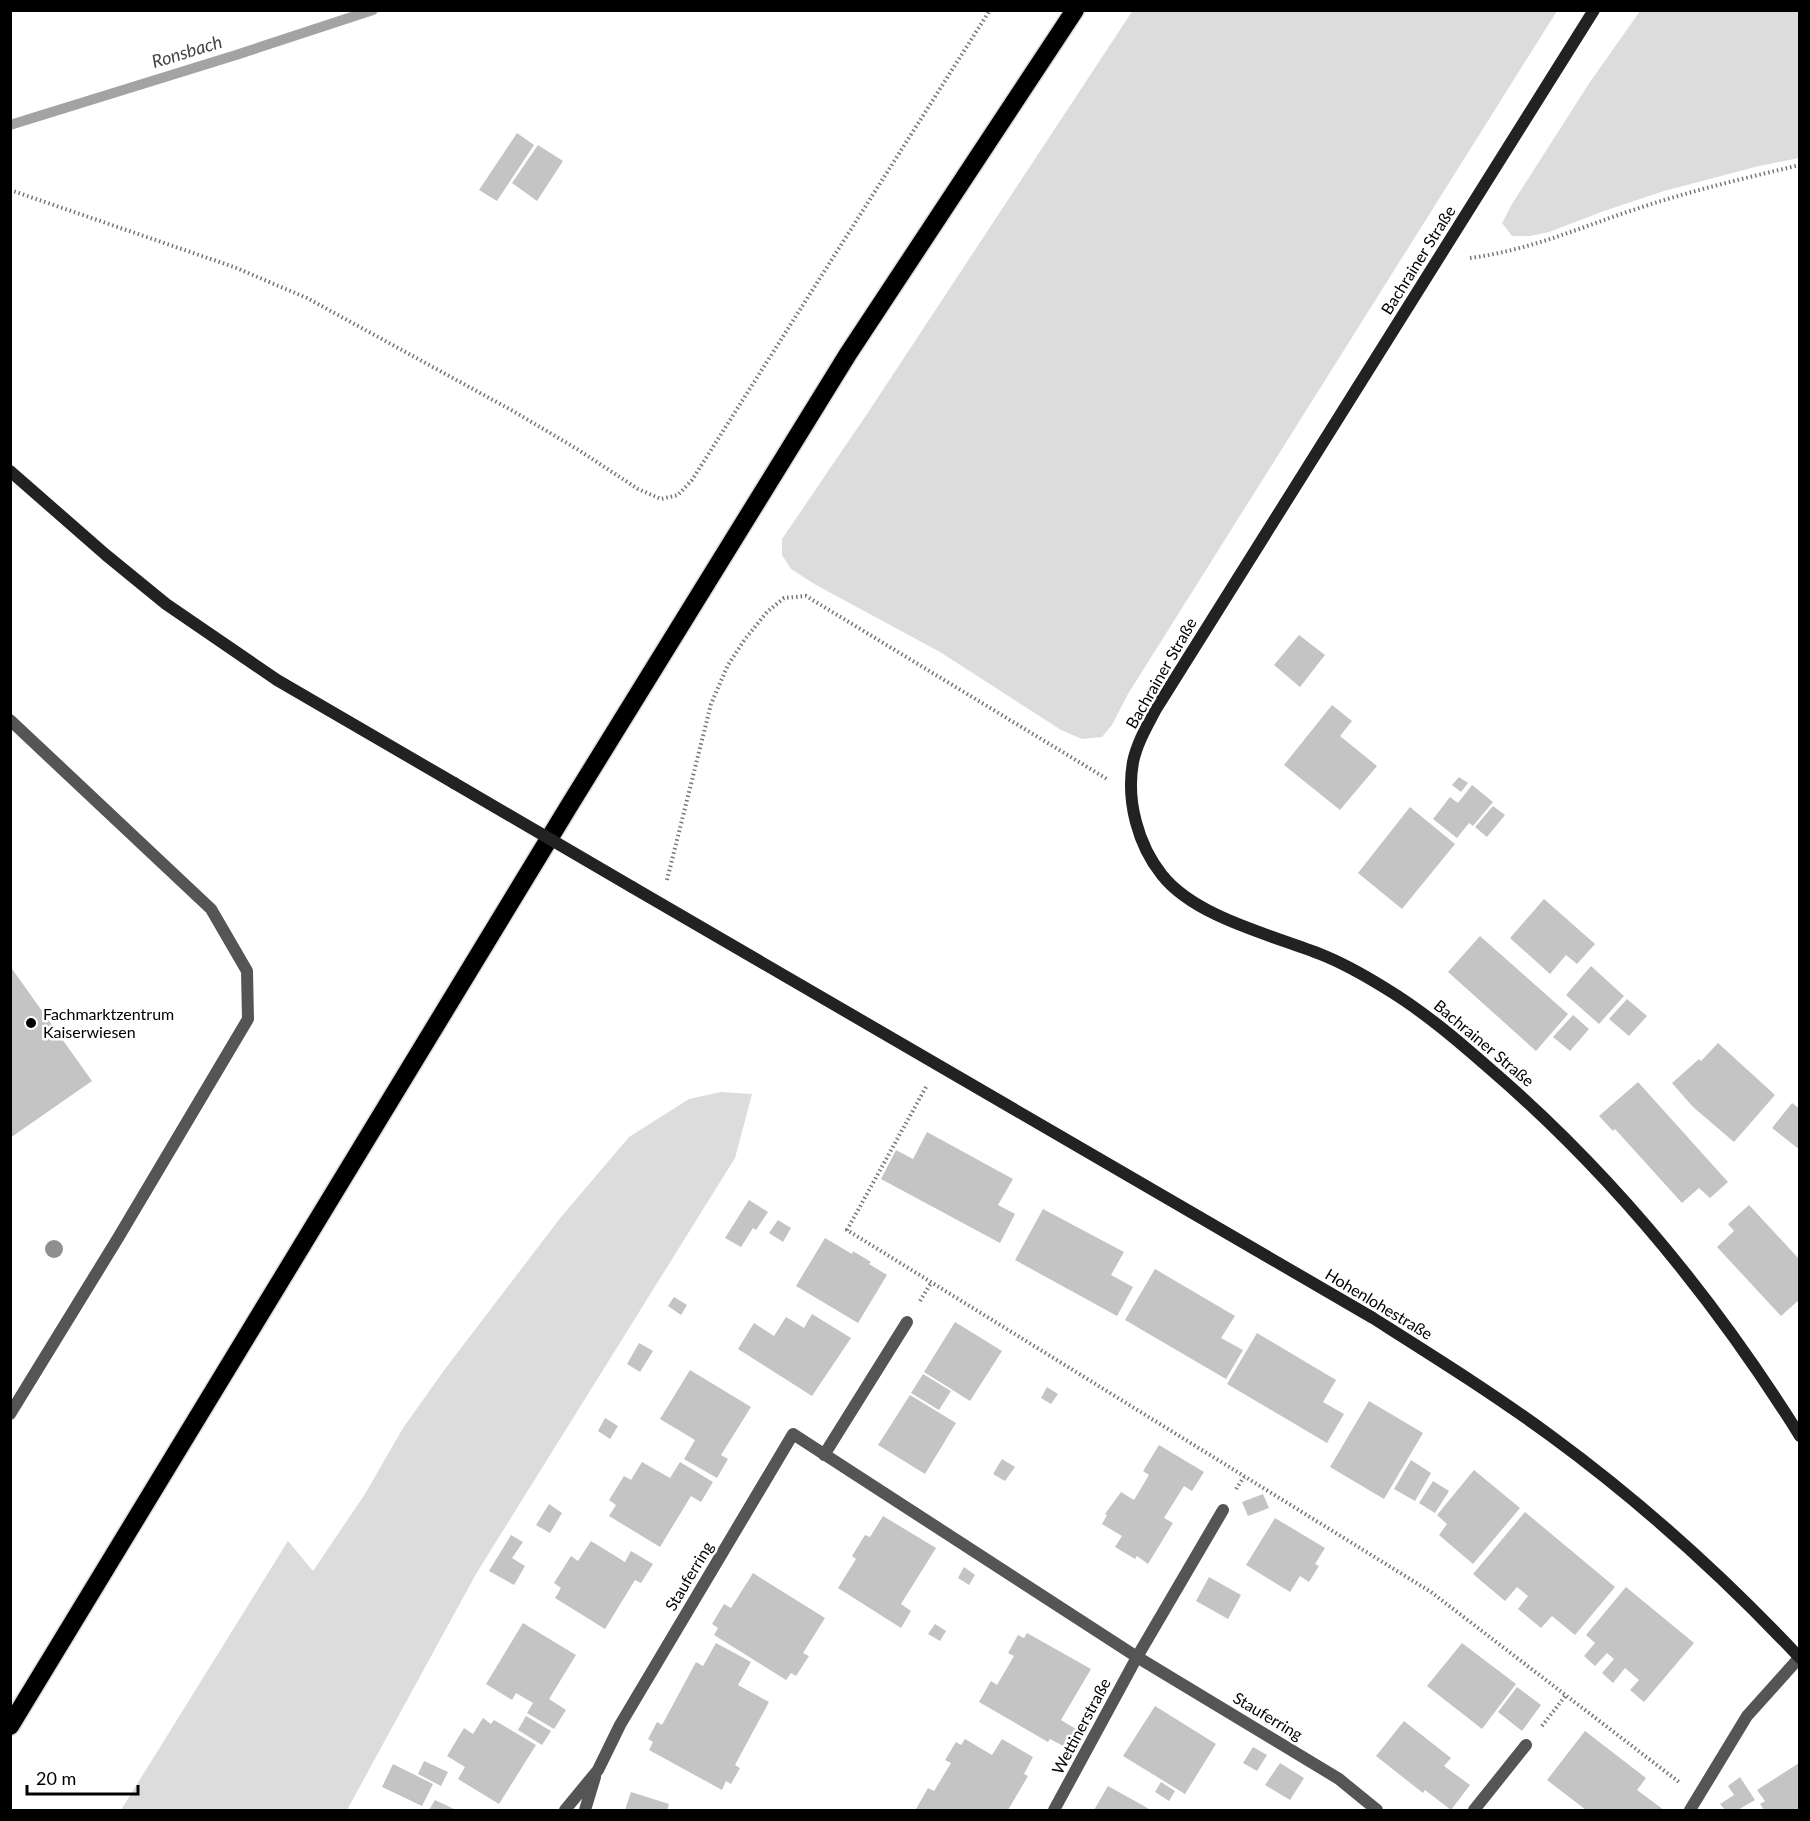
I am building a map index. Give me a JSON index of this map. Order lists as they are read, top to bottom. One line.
{"streets":{"main road":["Bachrainer Straße","Hohenlohestraße"],"street":["Stauferring","Wettinerstraße"]},"crossings":[["Stauferring","Wettinerstraße"]],"water":["Ronsbach"],"places":["Fachmarktzentrum Kaiserwiesen"],"scale_bar":"20 m"}
